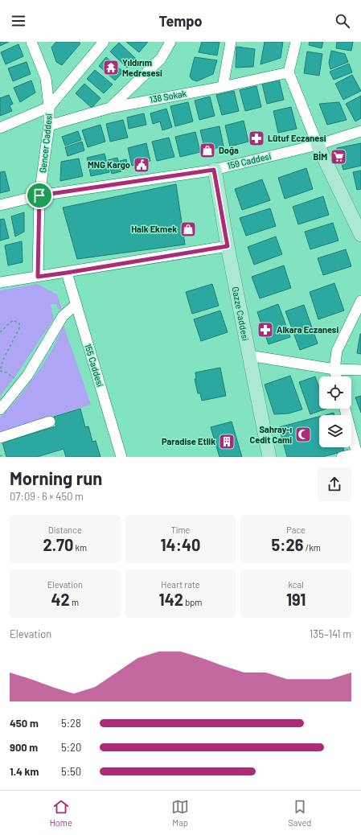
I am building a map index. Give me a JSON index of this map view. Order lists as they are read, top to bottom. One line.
{"streets":{"main road":["Gazze Caddesi"],"street":["138 Sokak","Gencer Caddesi","159 Caddesi","155 Caddesi"]},"crossings":[["138 Sokak","Gencer Caddesi"],["Gencer Caddesi","159 Caddesi"],["159 Caddesi","Gazze Caddesi"]],"places":{"temple":["Yıldırım Medresesi"],"pharmacy":["Lütuf Eczanesi","Alkara Eczanesi"],"shop":["Doğa","Halk Ekmek"],"supermarket":["BİM"],"public building":["MNG Kargo"],"mosque":["Sahray-ı Cedit Cami"],"building":["Paradise Etlik"]},"page":{"header":"Tempo","heading":["Morning run","07:09 · 6 × 450 m"],"stats":[["Distance","2.70 km"],["Time","14:40"],["Pace","5:26 /km"],["Elevation","42 m"],["Heart rate","142 bpm"],["kcal","191"]],"chart":["Elevation","135–141 m"],"list":[{"name":"450 m","note":"5:28"},{"name":"900 m","note":"5:20"},{"name":"1.4 km","note":"5:50"}],"tabs":["Home","Map","Saved"]}}
